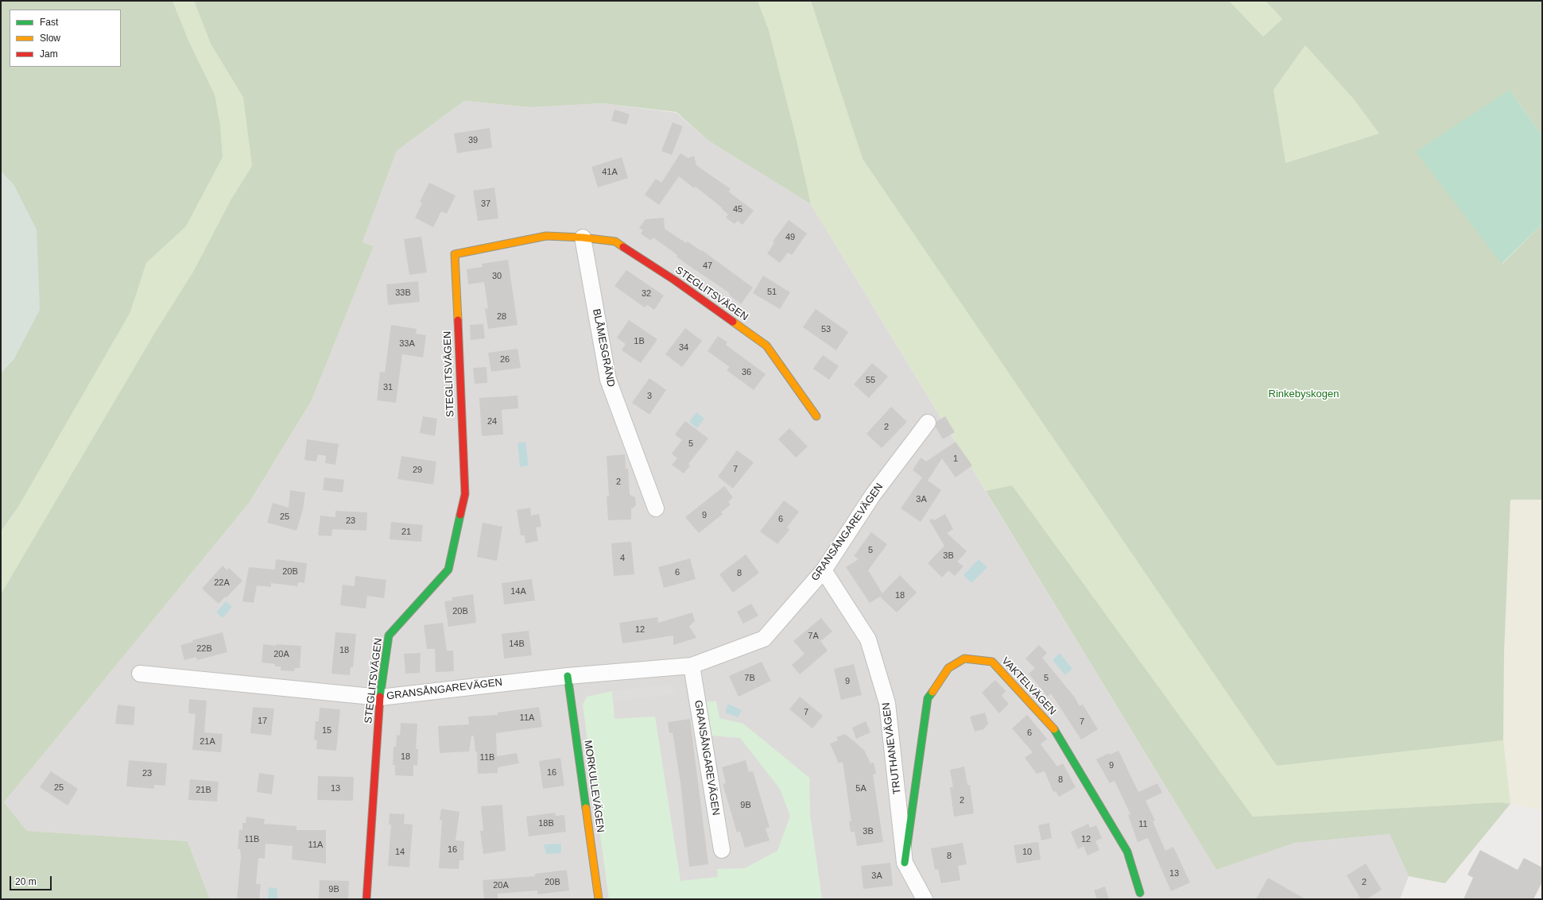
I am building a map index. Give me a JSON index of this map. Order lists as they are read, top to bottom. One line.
{"streets":{"street":["STEGLITSVÄGEN","BLÅMESGRÄND","GRANSÅNGAREVÄGEN","VAKTELVÄGEN","TRUTHANEVÄGEN","MORKULLEVÄGEN"]},"crossings":[["STEGLITSVÄGEN","BLÅMESGRÄND"],["STEGLITSVÄGEN","GRANSÅNGAREVÄGEN"],["GRANSÅNGAREVÄGEN","TRUTHANEVÄGEN"],["GRANSÅNGAREVÄGEN","MORKULLEVÄGEN"],["VAKTELVÄGEN","TRUTHANEVÄGEN"]],"parks":["Rinkebyskogen"],"house_numbers":["39","41A","37","45","49","47","30","51","33B","32","28","53","1B","33A","34","26","36","55","31","3","24","2","5","1","7","29","2","3A","9","25","6","23","21","5","3B","4","20B","6","8","22A","14A","18","20B","12","7A","14B","22B","18","20A","7B","5","9","7","11A","17","7","15","6","21A","18","11B","9","16","23","8","25","13","5A","21B","2","9B","18B","11","3B","11B","12","11A","16","14","10","8","13","3A","20B","2","20A","9B"],"legend":["Fast","Slow","Jam"],"scale_bar":"20 m"}
